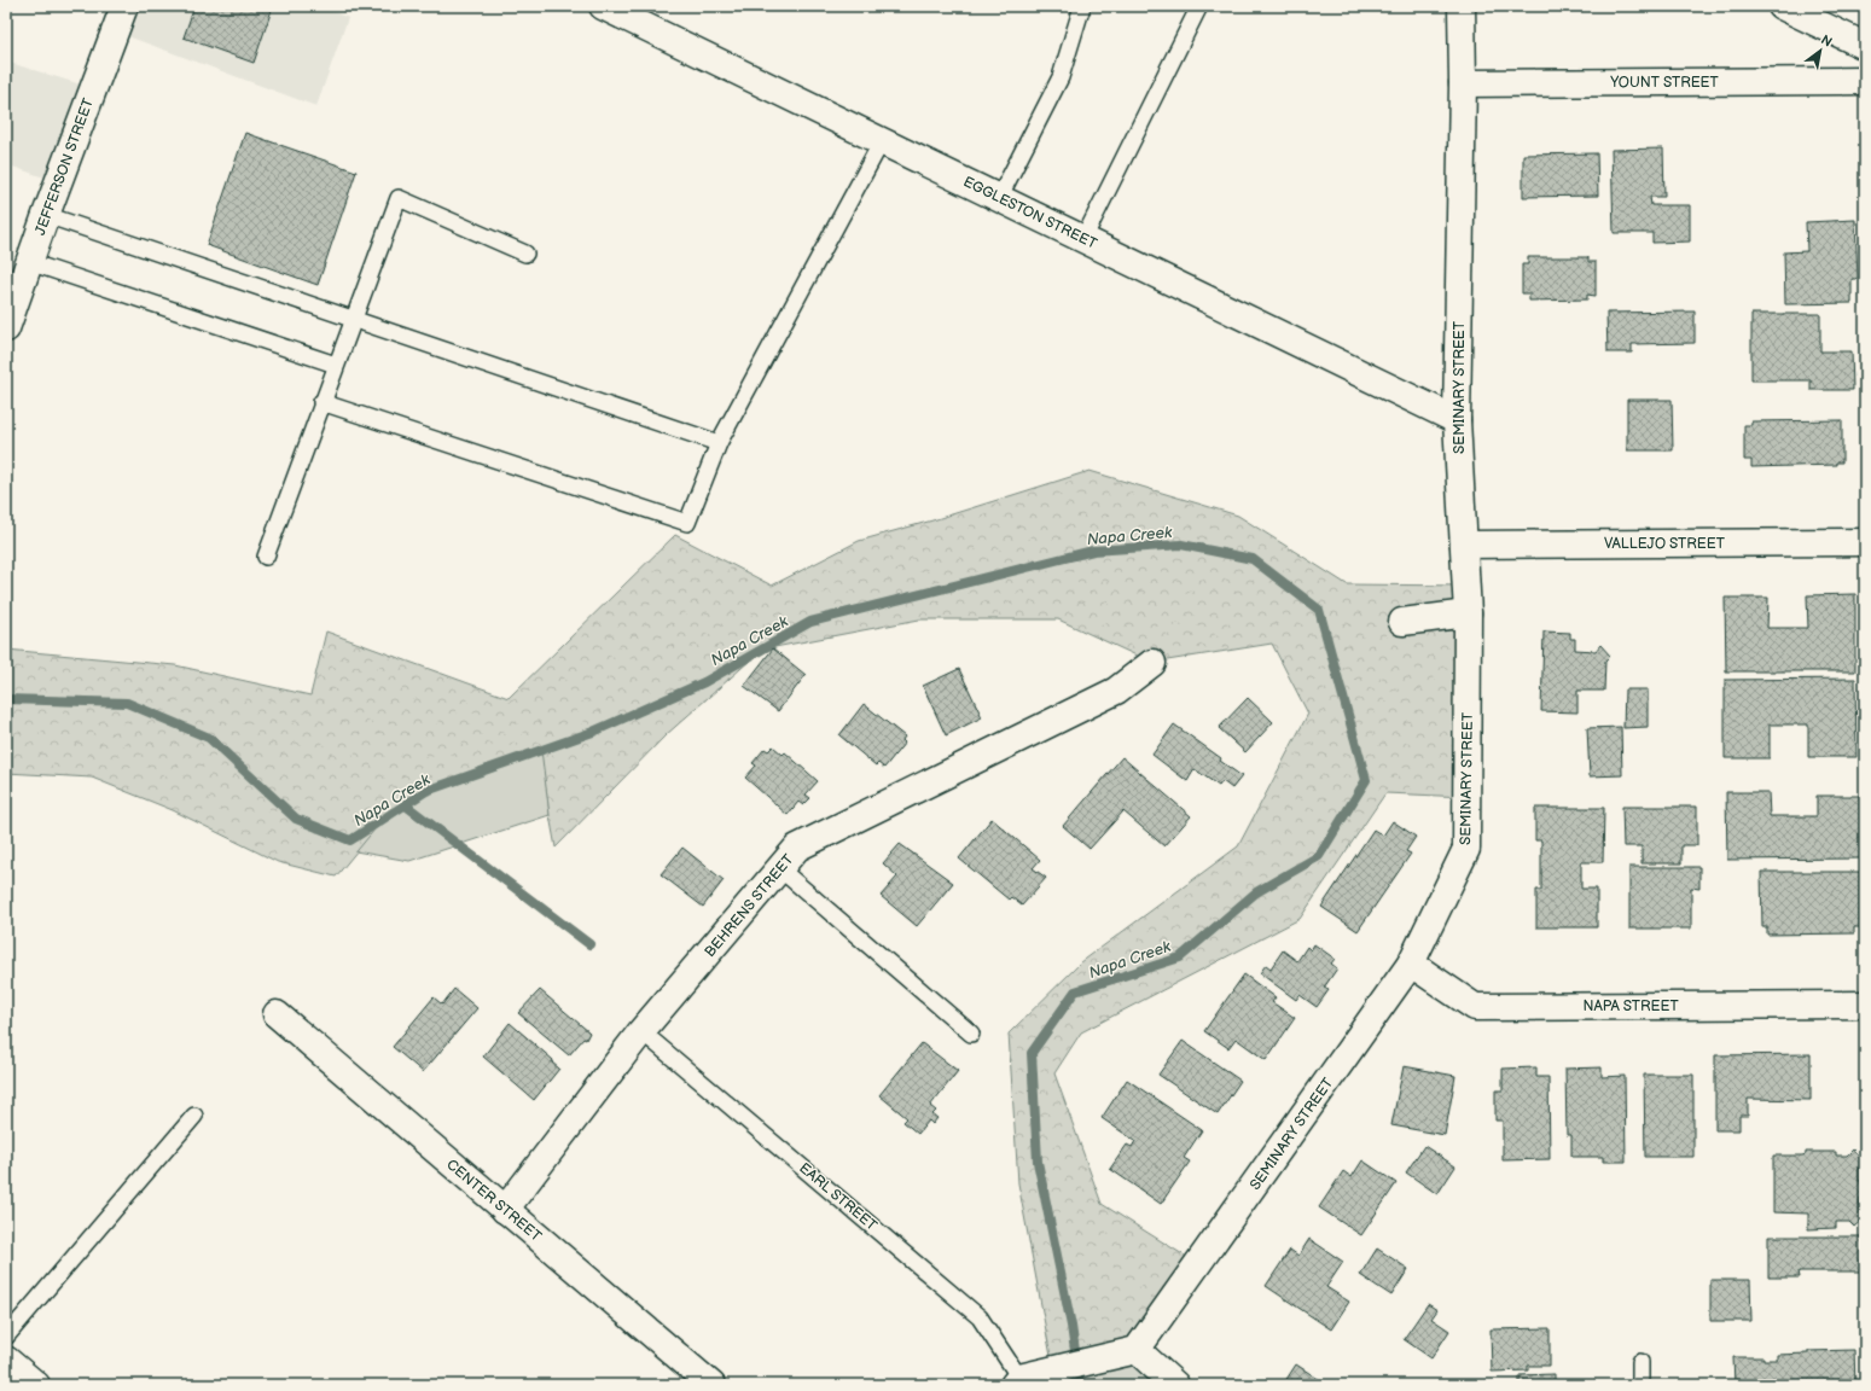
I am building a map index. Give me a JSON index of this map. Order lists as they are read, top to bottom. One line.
{"streets":{"street":["YOUNT STREET","JEFFERSON STREET","EGGLESTON STREET","SEMINARY STREET","VALLEJO STREET","BEHRENS STREET","NAPA STREET","CENTER STREET"],"lane":["EARL STREET"]},"crossings":[["YOUNT STREET","SEMINARY STREET"],["EGGLESTON STREET","SEMINARY STREET"],["SEMINARY STREET","VALLEJO STREET"],["SEMINARY STREET","NAPA STREET"],["BEHRENS STREET","EARL STREET"],["BEHRENS STREET","CENTER STREET"]],"water":["Napa Creek"],"north":"top right"}
